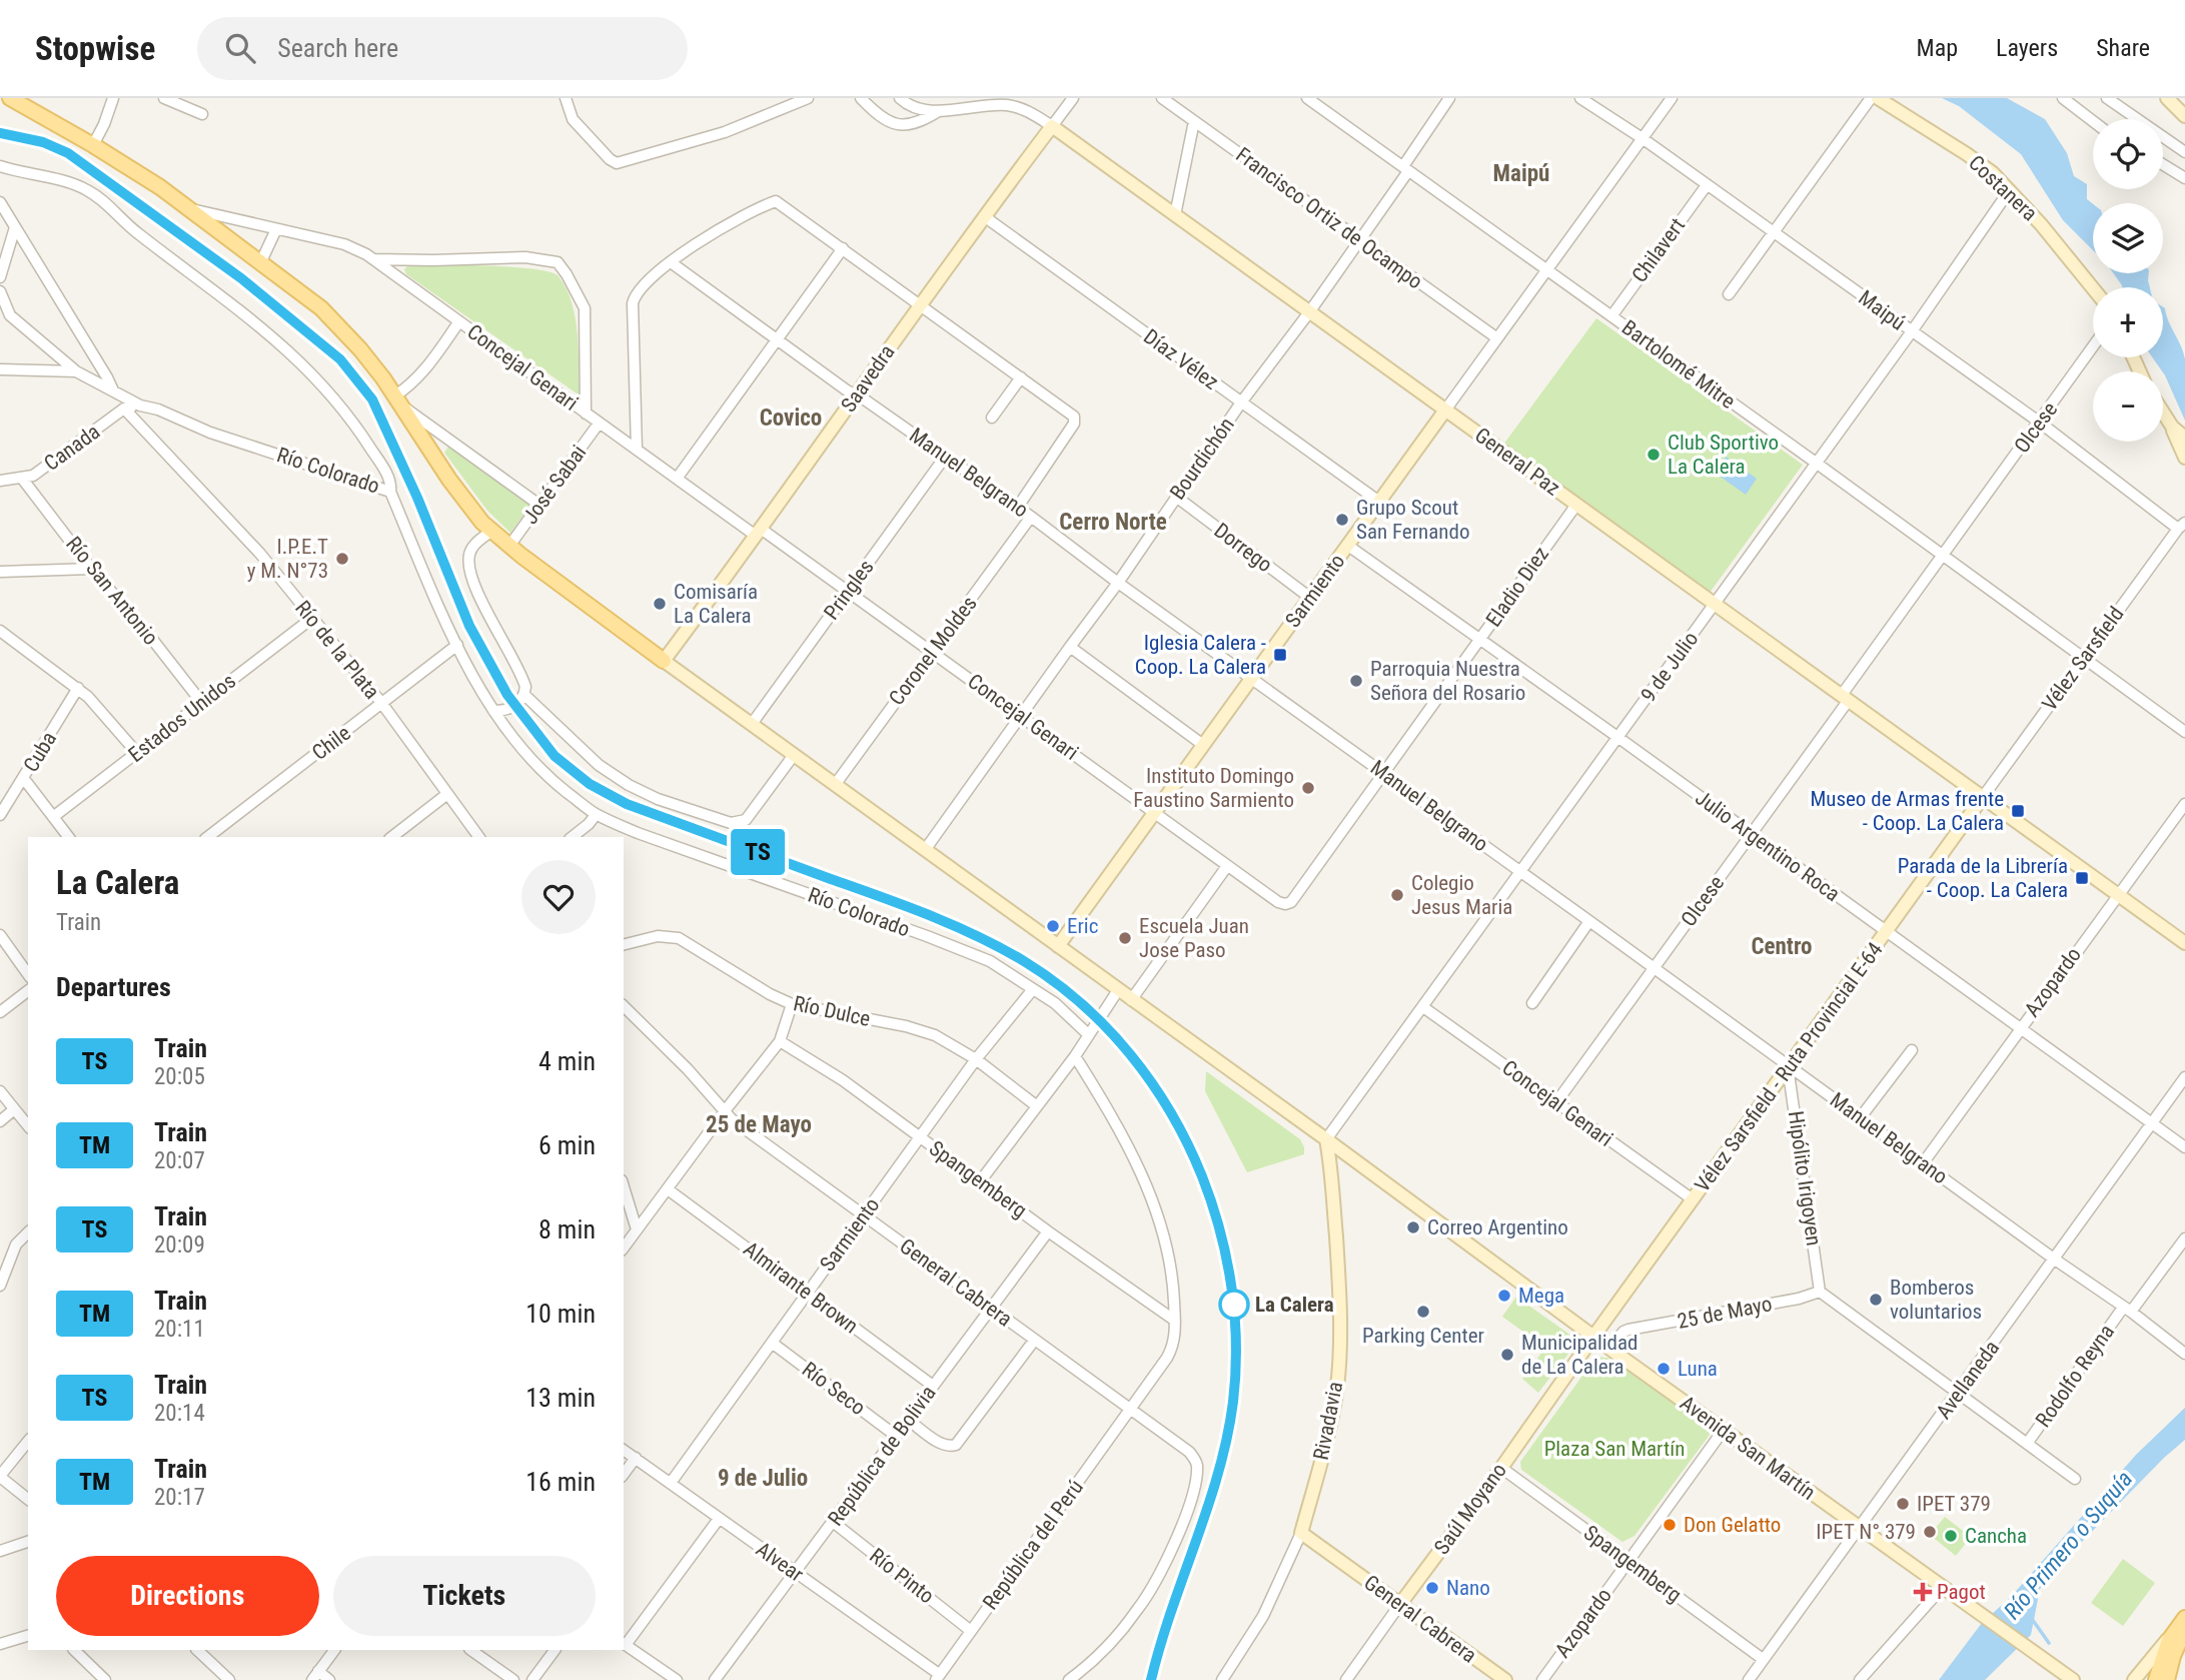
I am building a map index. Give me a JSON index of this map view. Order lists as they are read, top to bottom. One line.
{"streets":{"street":["Costanera","Francisco Ortiz de Ocampo","Chilavert","Maipú","Díaz Vélez","Bartolomé Mitre","Concejal Genari","Saavedra","Olcese","Canada","Bourdichón","General Paz","Río Colorado","Manuel Belgrano","José Sabai","Dorrego","Eladio Diez","Pringles","Río San Antonio","Sarmiento","Río de la Plata","Coronel Moldes","Vélez Sarsfield","9 de Julio","Estados Unidos","Chile","Cuba","Julio Argentino Roca","Azopardo","Río Dulce","Vélez Sarsfield - Ruta Provincial E-64","Hipólito Irigoyen","Spangemberg","General Cabrera","Almirante Brown","25 de Mayo","Rodolfo Reyna","Avellaneda","Río Seco","Rivadavia","Avenida San Martín","República de Bolivia","Saúl Moyano","República del Perú","Alvear","Río Pinto"]},"crossings":[["Costanera","9 de Julio"],["Francisco Ortiz de Ocampo","Bourdichón"],["Francisco Ortiz de Ocampo","Sarmiento"],["Chilavert","Maipú"],["Chilavert","Bartolomé Mitre"],["Maipú","Olcese"],["Maipú","Sarmiento"],["Maipú","Vélez Sarsfield"],["Maipú","9 de Julio"],["Díaz Vélez","Saavedra"],["Díaz Vélez","Bourdichón"],["Díaz Vélez","Sarmiento"],["Bartolomé Mitre","Olcese"],["Bartolomé Mitre","Bourdichón"],["Bartolomé Mitre","Sarmiento"],["Bartolomé Mitre","Vélez Sarsfield"],["Bartolomé Mitre","9 de Julio"],["Concejal Genari","Saavedra"],["Concejal Genari","Olcese"],["Concejal Genari","Bourdichón"],["Concejal Genari","José Sabai"],["Concejal Genari","Eladio Diez"],["Concejal Genari","Pringles"],["Concejal Genari","Sarmiento"],["Concejal Genari","Coronel Moldes"],["Concejal Genari","9 de Julio"],["Concejal Genari","Vélez Sarsfield - Ruta Provincial E-64"],["Saavedra","General Paz"],["Saavedra","Manuel Belgrano"],["Saavedra","Avenida San Martín"],["Olcese","General Paz"],["Olcese","Manuel Belgrano"],["Olcese","Julio Argentino Roca"],["Canada","Río Colorado"],["Canada","Río San Antonio"],["Canada","Río de la Plata"],["Bourdichón","General Paz"],["Bourdichón","Manuel Belgrano"],["Bourdichón","Dorrego"],["Bourdichón","Avenida San Martín"],["General Paz","Eladio Diez"],["General Paz","Sarmiento"],["General Paz","Vélez Sarsfield"],["General Paz","9 de Julio"],["General Paz","Azopardo"],["General Paz","Vélez Sarsfield - Ruta Provincial E-64"],["Río Colorado","Sarmiento"],["Río Colorado","Chile"],["Manuel Belgrano","Eladio Diez"],["Manuel Belgrano","Pringles"],["Manuel Belgrano","Sarmiento"],["Manuel Belgrano","Coronel Moldes"],["Manuel Belgrano","9 de Julio"],["Manuel Belgrano","Azopardo"],["Manuel Belgrano","Vélez Sarsfield - Ruta Provincial E-64"],["Manuel Belgrano","Hipólito Irigoyen"],["Manuel Belgrano","Rodolfo Reyna"],["Manuel Belgrano","Avellaneda"],["Dorrego","Sarmiento"],["Eladio Diez","Julio Argentino Roca"],["Pringles","Avenida San Martín"],["Río San Antonio","Estados Unidos"],["Sarmiento","Julio Argentino Roca"],["Sarmiento","Río Dulce"],["Sarmiento","Spangemberg"],["Sarmiento","General Cabrera"],["Sarmiento","Almirante Brown"],["Sarmiento","Río Seco"],["Sarmiento","Avenida San Martín"],["Sarmiento","Alvear"],["Río de la Plata","Estados Unidos"],["Río de la Plata","Chile"],["Coronel Moldes","Avenida San Martín"],["Vélez Sarsfield","Vélez Sarsfield - Ruta Provincial E-64"],["9 de Julio","Julio Argentino Roca"],["9 de Julio","Rivadavia"],["9 de Julio","Avenida San Martín"],["Julio Argentino Roca","Azopardo"],["Julio Argentino Roca","Vélez Sarsfield - Ruta Provincial E-64"],["Julio Argentino Roca","Avellaneda"],["Azopardo","Spangemberg"],["Azopardo","Avenida San Martín"],["Vélez Sarsfield - Ruta Provincial E-64","Hipólito Irigoyen"],["Vélez Sarsfield - Ruta Provincial E-64","Avenida San Martín"],["Vélez Sarsfield - Ruta Provincial E-64","Saúl Moyano"],["Hipólito Irigoyen","25 de Mayo"],["Spangemberg","Avellaneda"],["Spangemberg","República de Bolivia"],["Spangemberg","Saúl Moyano"],["General Cabrera","Rivadavia"],["General Cabrera","República de Bolivia"],["General Cabrera","Saúl Moyano"],["General Cabrera","República del Perú"],["Almirante Brown","República de Bolivia"],["Avellaneda","Avenida San Martín"],["Río Seco","República de Bolivia"],["Rivadavia","Avenida San Martín"],["Avenida San Martín","Saúl Moyano"],["República de Bolivia","Alvear"],["República de Bolivia","Río Pinto"],["República del Perú","Alvear"],["República del Perú","Río Pinto"]],"districts":["Maipú","Covico","Cerro Norte","Centro","25 de Mayo","9 de Julio"],"water":["Río Primero o Suquía"],"parks":["Plaza San Martín"],"places":{"other":["Club Sportivo La Calera","Grupo Scout San Fernando","I.P.E.T y M. N°73","Comisaría La Calera","Parroquia Nuestra Señora del Rosario","Instituto Domingo Faustino Sarmiento","Colegio Jesus Maria","Eric","Escuela Juan Jose Paso","Correo Argentino","Mega","Bomberos voluntarios","La Calera","Parking Center","Municipalidad de La Calera","Luna","IPET 379","Don Gelatto","IPET N° 379","Cancha","Nano"],"transit":["Iglesia Calera - Coop. La Calera","Museo de Armas frente - Coop. La Calera","Parada de la Librería - Coop. La Calera"],"health":["Pagot"]},"page":{"header":"Stopwise","search":"Search here","nav":["Map","Layers","Share"],"on_map":"TS","map_buttons":["+","−"],"heading":[["La Calera","Train"],"Departures"],"list":[{"mark":"TS","name":"Train","note":"20:05","value":"4 min"},{"mark":"TM","name":"Train","note":"20:07","value":"6 min"},{"mark":"TS","name":"Train","note":"20:09","value":"8 min"},{"mark":"TM","name":"Train","note":"20:11","value":"10 min"},{"mark":"TS","name":"Train","note":"20:14","value":"13 min"},{"mark":"TM","name":"Train","note":"20:17","value":"16 min"}],"buttons":["Directions","Tickets"]}}
